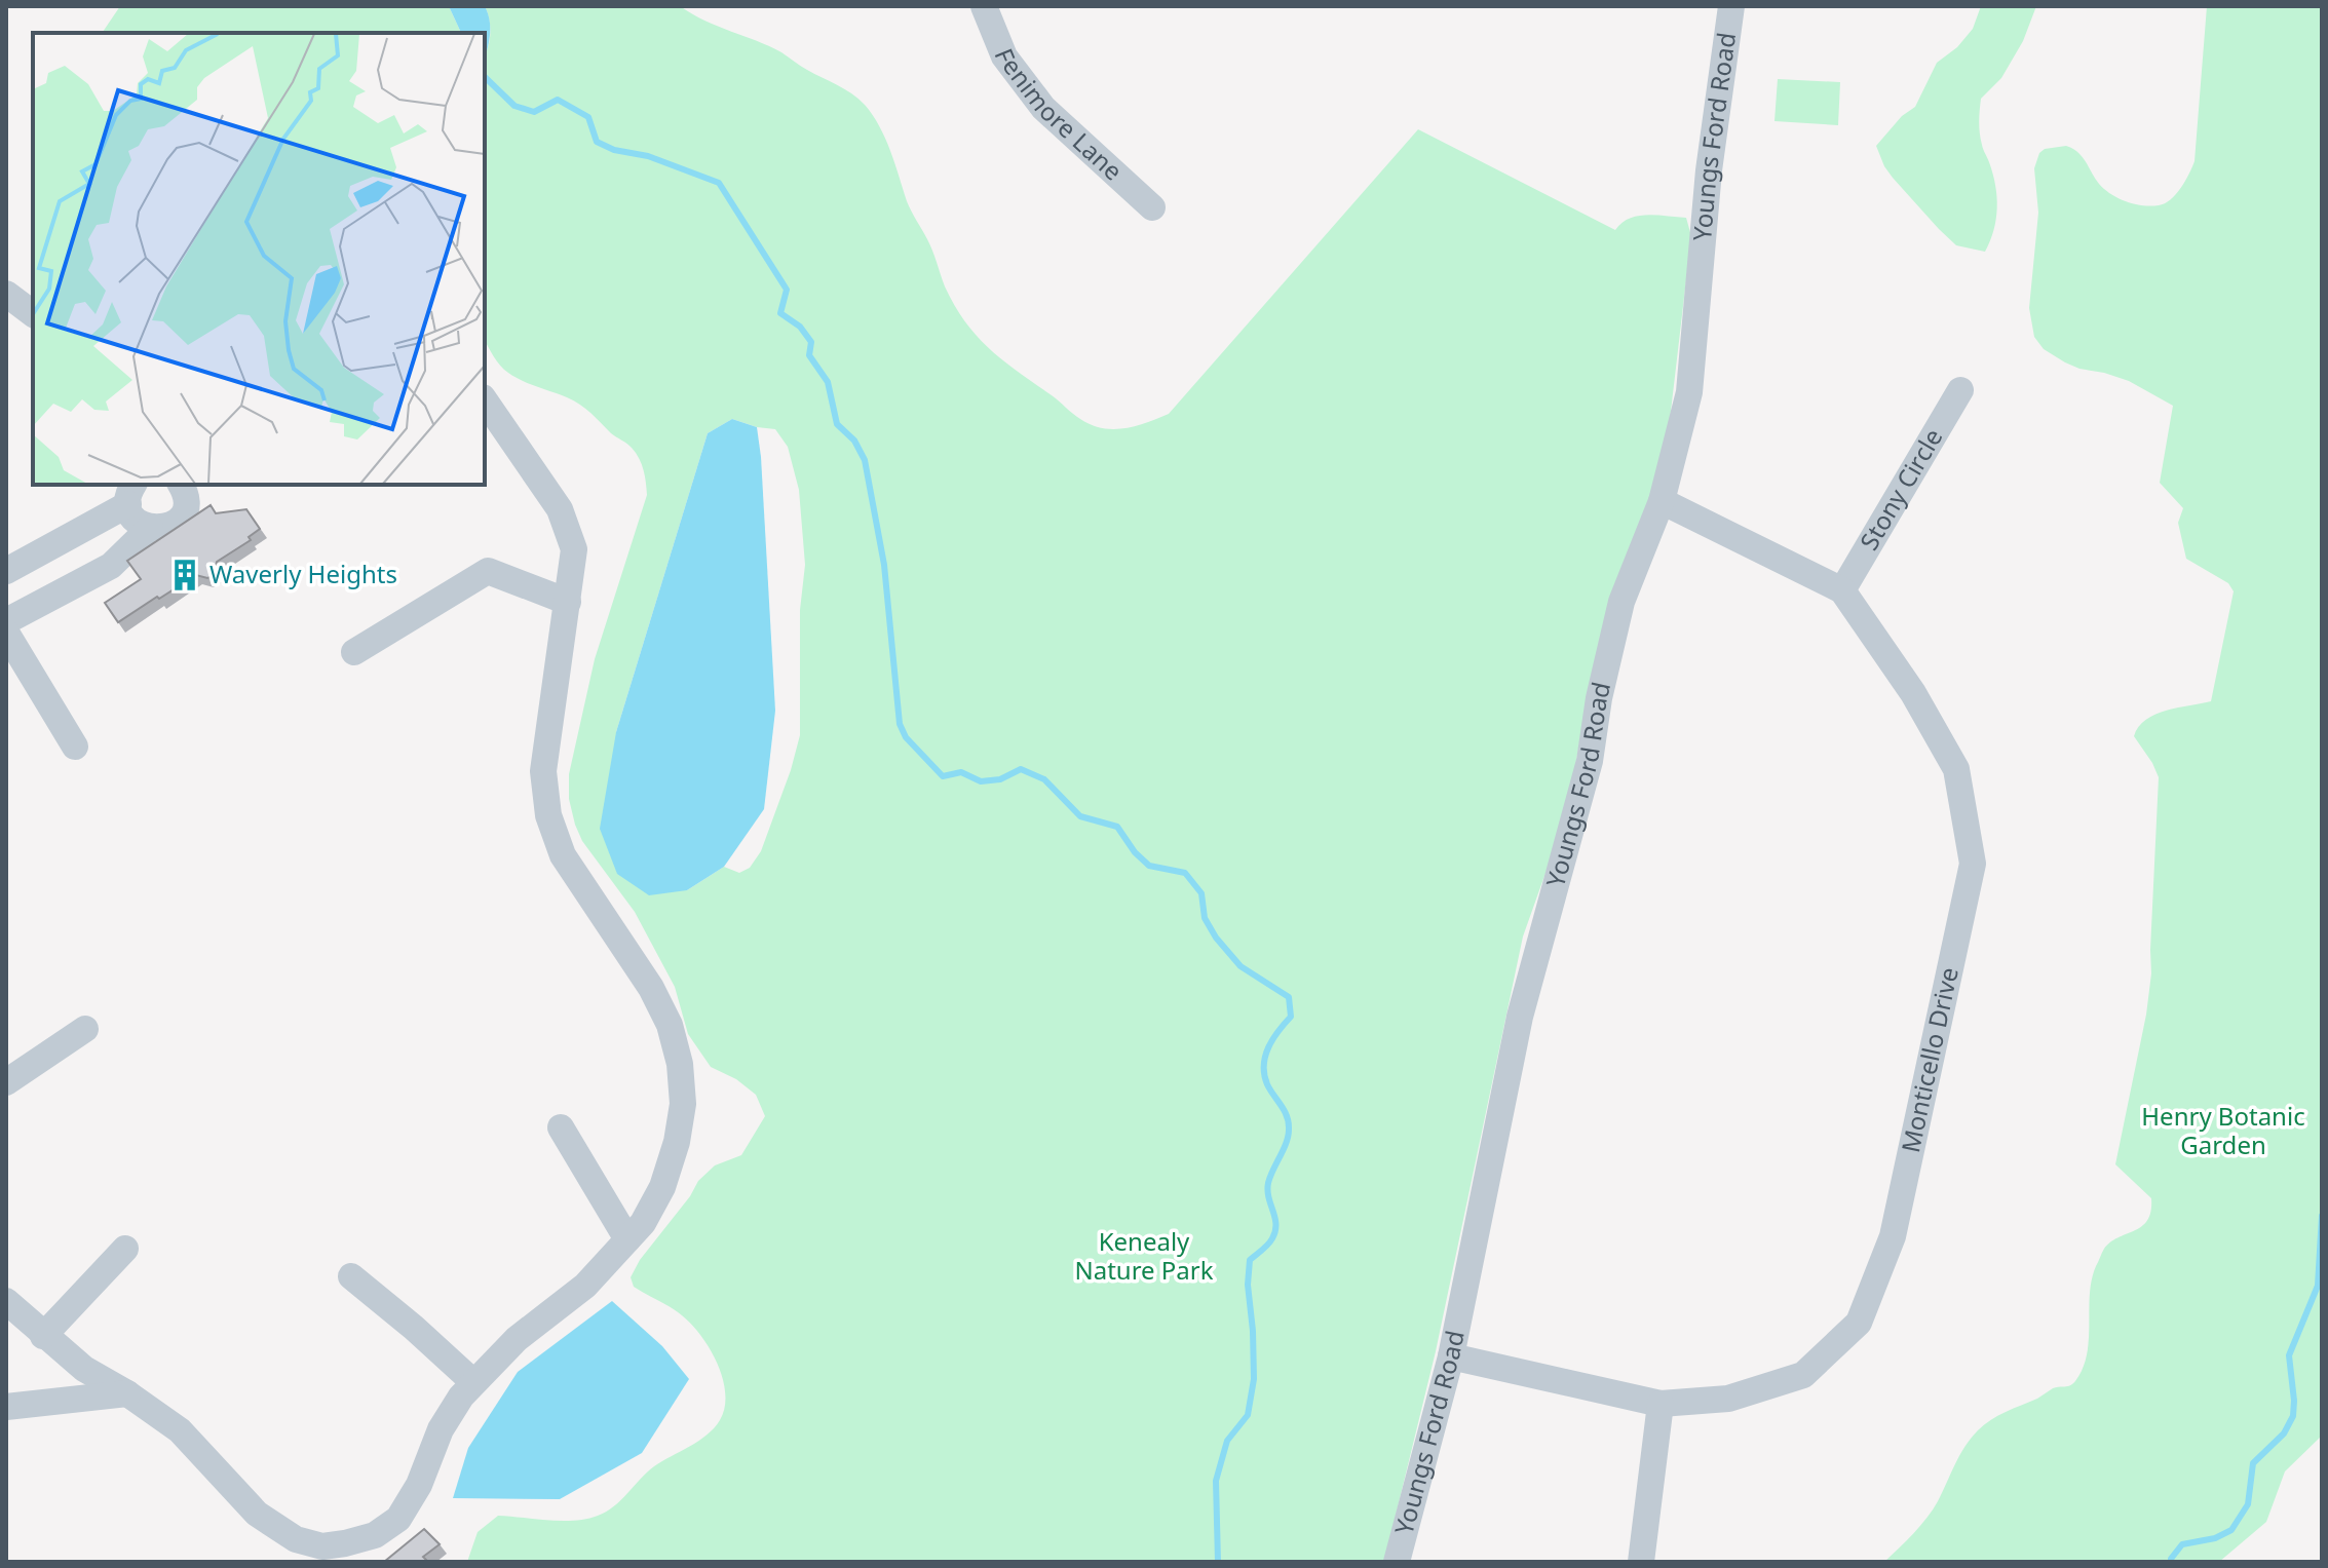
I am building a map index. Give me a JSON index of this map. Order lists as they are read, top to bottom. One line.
{"streets":{"street":["Fenimore Lane","Youngs Ford Road","Stony Circle","Monticello Drive"]},"crossings":[["Youngs Ford Road","Monticello Drive"],["Stony Circle","Monticello Drive"]],"parks":["Henry Botanic Garden","Kenealy Nature Park"],"places":{"building":["Waverly Heights"]}}
